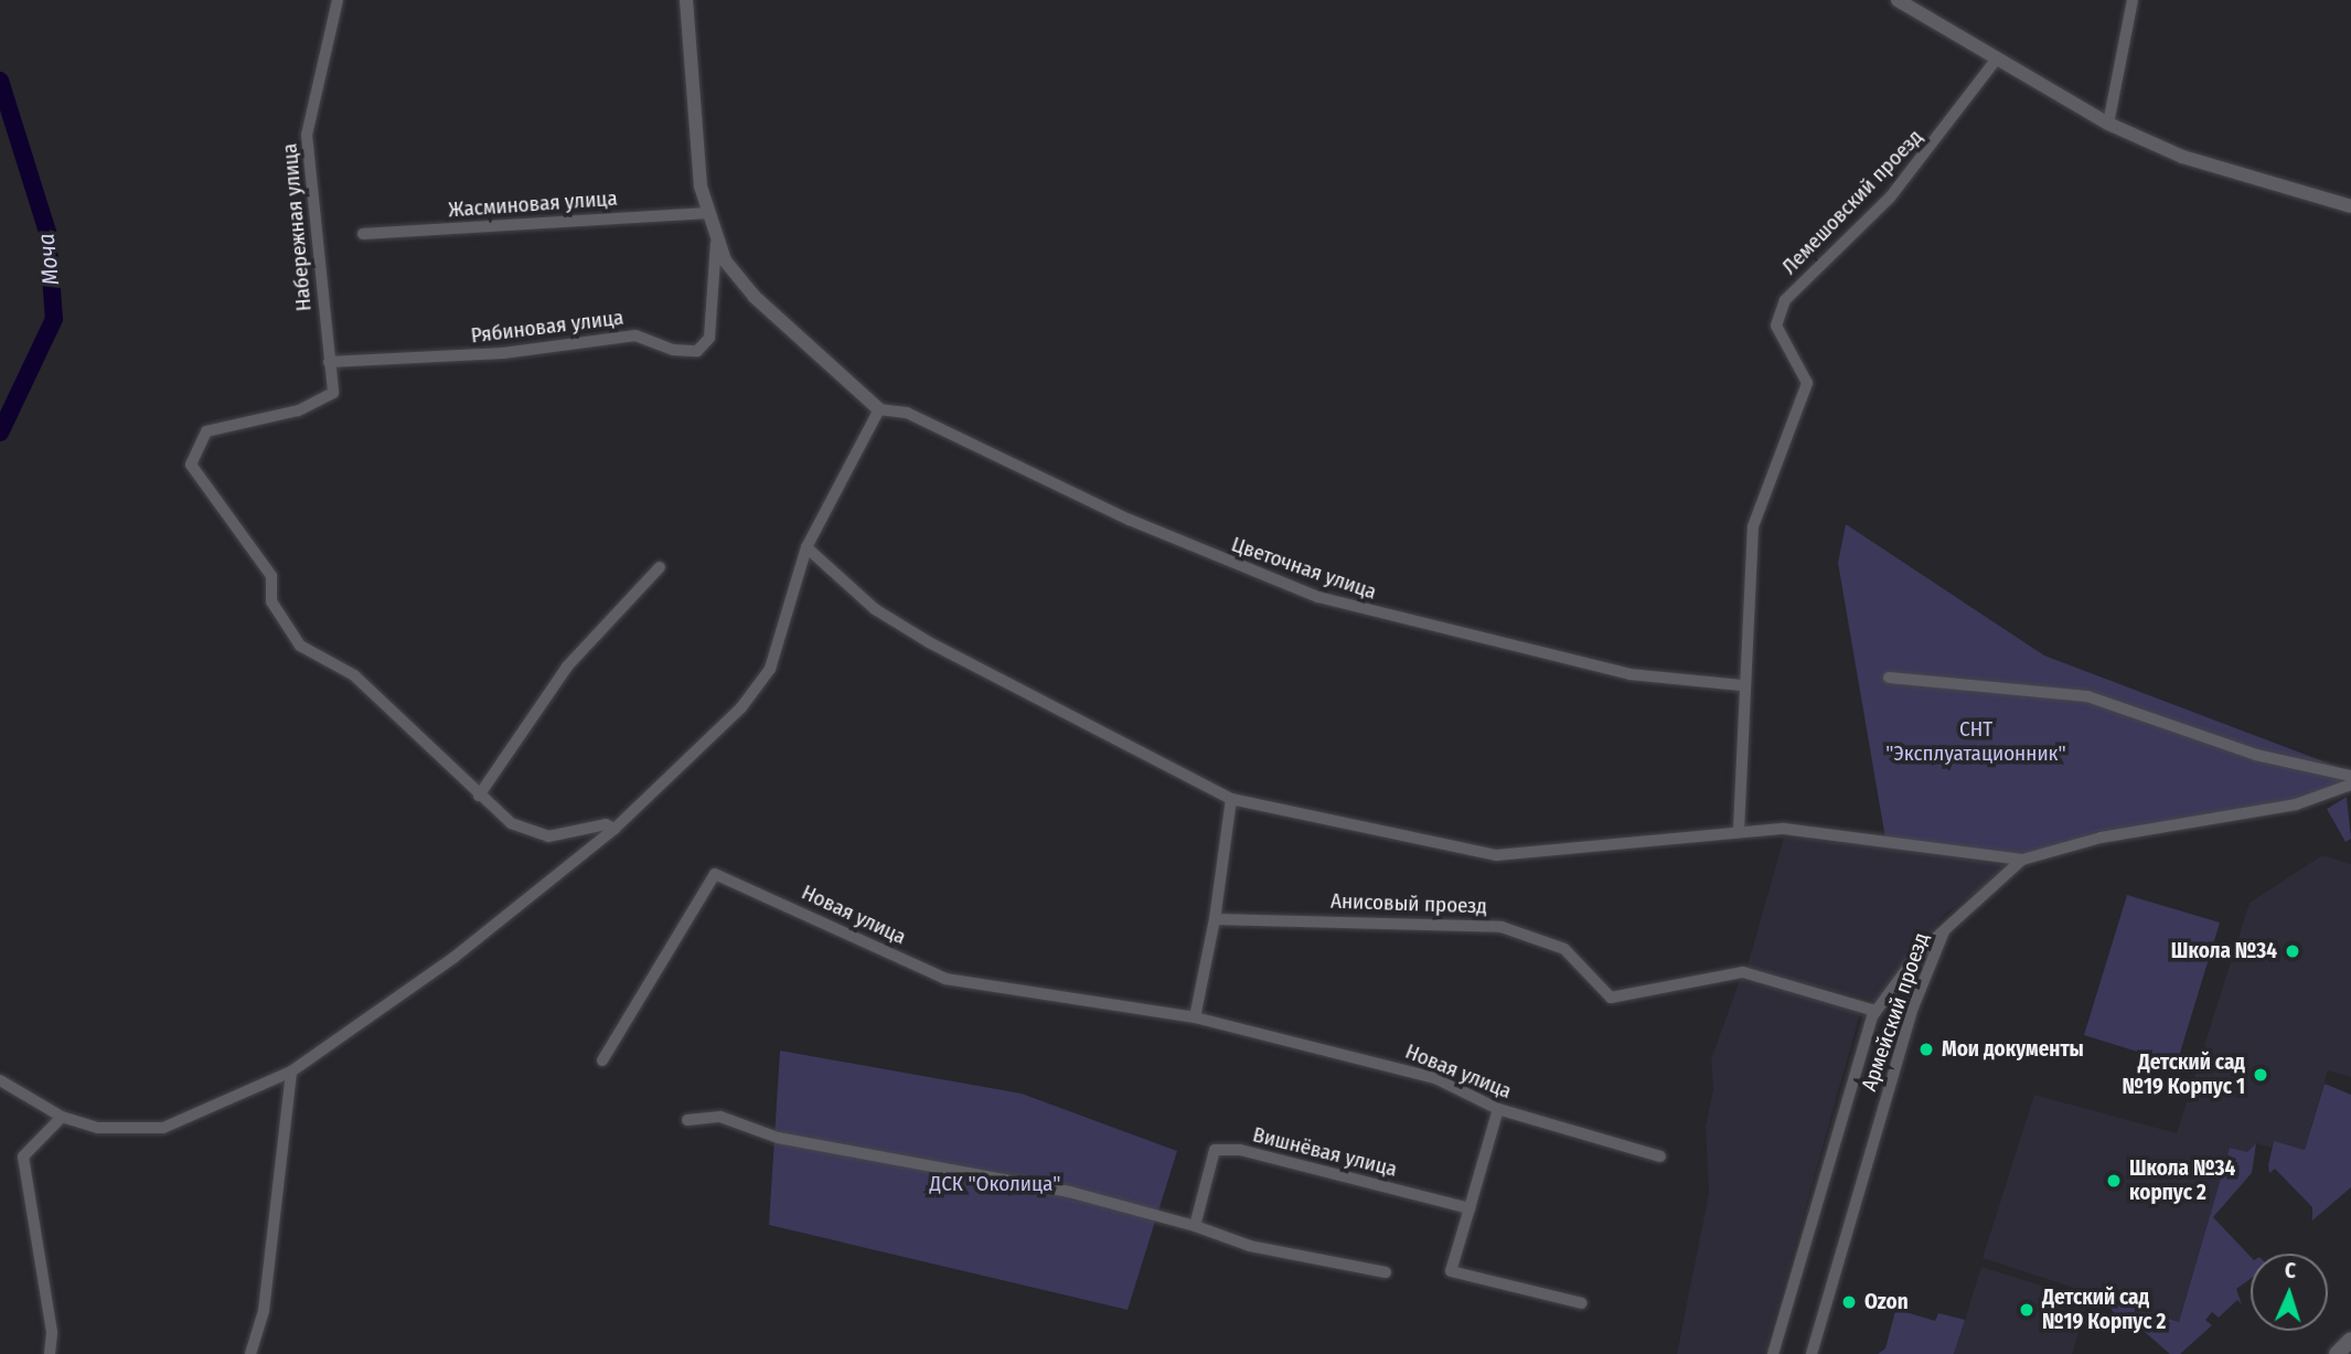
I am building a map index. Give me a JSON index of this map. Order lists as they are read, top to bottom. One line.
{"streets":{"street":["Лемешовский проезд","Жасминовая улица","Набережная улица","Рябиновая улица","Цветочная улица","Анисовый проезд","Новая улица","Армейский проезд","Вишнёвая улица"]},"crossings":[["Лемешовский проезд","Цветочная улица"],["Набережная улица","Рябиновая улица"]],"water":["Моча"],"parks":["СНТ \"Эксплуатационник\"","ДСК \"Околица\""],"places":["Школа №34","Мои документы","Детский сад №19 Корпус 1","Школа №34 корпус 2","Ozon","Детский сад №19 Корпус 2"],"north":"top"}
